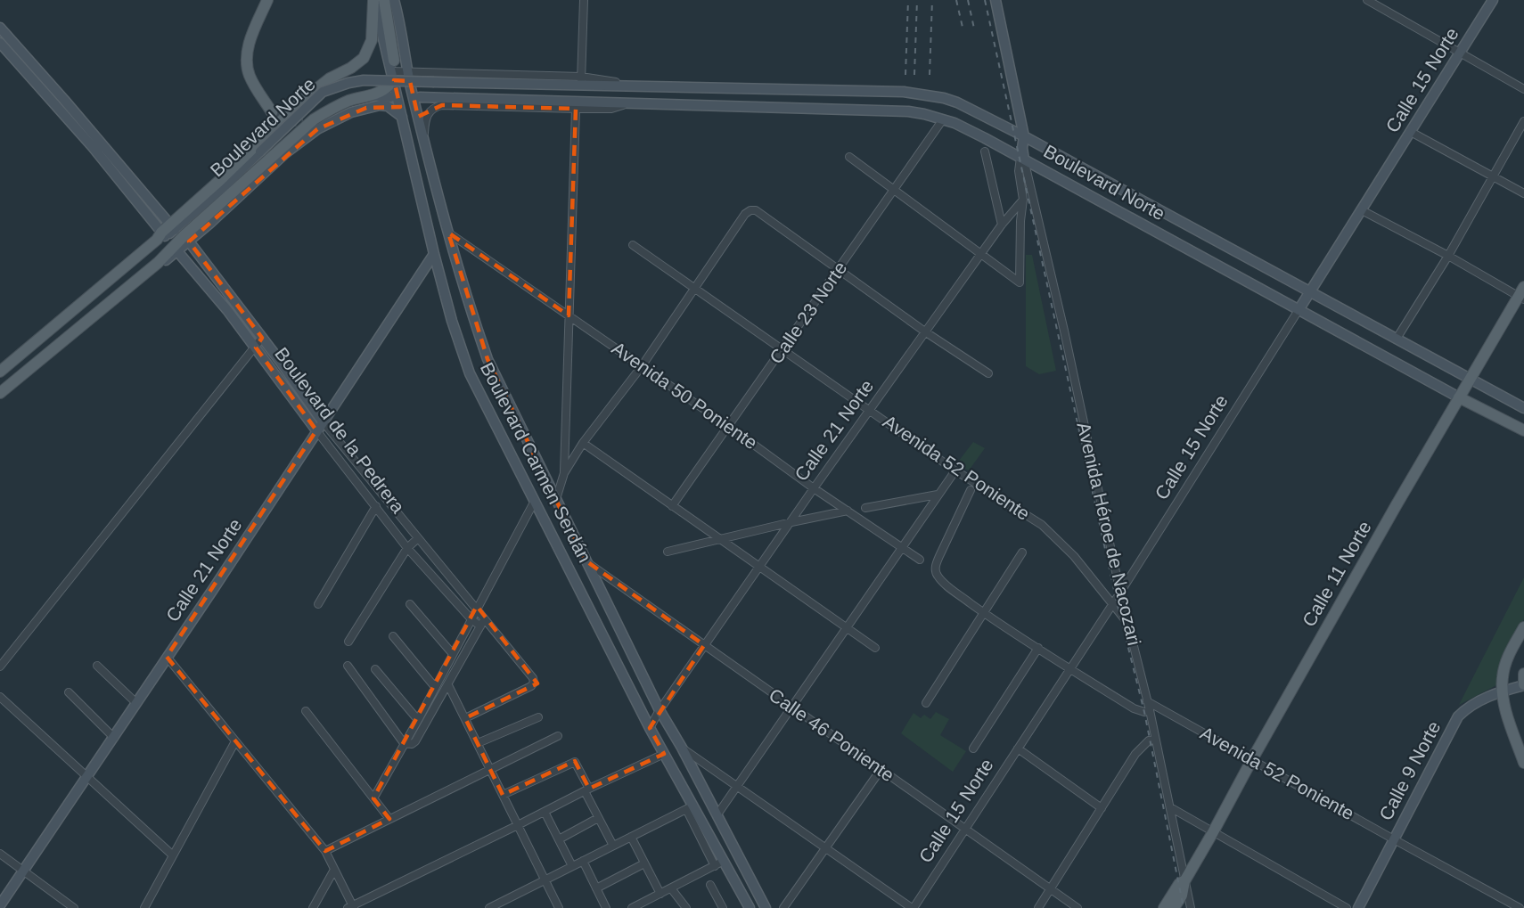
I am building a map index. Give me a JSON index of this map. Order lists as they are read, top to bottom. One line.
{"streets":{"main road":["Calle 15 Norte","Boulevard Norte","Boulevard de la Pedrera","Calle 21 Norte","Boulevard Carmen Serdán","Calle 11 Norte","Calle 9 Norte"],"street":["Calle 23 Norte","Avenida 50 Poniente","Avenida 52 Poniente","Avenida Héroe de Nacozari","Calle 46 Poniente"]},"crossings":[["Calle 15 Norte","Boulevard Norte"],["Calle 15 Norte","Avenida 52 Poniente"],["Calle 15 Norte","Avenida Héroe de Nacozari"],["Calle 15 Norte","Calle 46 Poniente"],["Boulevard Norte","Calle 23 Norte"],["Boulevard Norte","Boulevard Carmen Serdán"],["Boulevard Norte","Avenida Héroe de Nacozari"],["Boulevard Norte","Calle 11 Norte"],["Calle 23 Norte","Avenida 50 Poniente"],["Calle 23 Norte","Avenida 52 Poniente"],["Avenida 50 Poniente","Calle 21 Norte"],["Avenida 50 Poniente","Boulevard Carmen Serdán"],["Boulevard de la Pedrera","Calle 21 Norte"],["Calle 21 Norte","Boulevard Carmen Serdán"],["Calle 21 Norte","Avenida 52 Poniente"],["Calle 21 Norte","Calle 46 Poniente"],["Boulevard Carmen Serdán","Calle 46 Poniente"],["Avenida 52 Poniente","Avenida Héroe de Nacozari"],["Avenida 52 Poniente","Calle 11 Norte"],["Avenida 52 Poniente","Calle 9 Norte"],["Avenida Héroe de Nacozari","Calle 11 Norte"]]}
